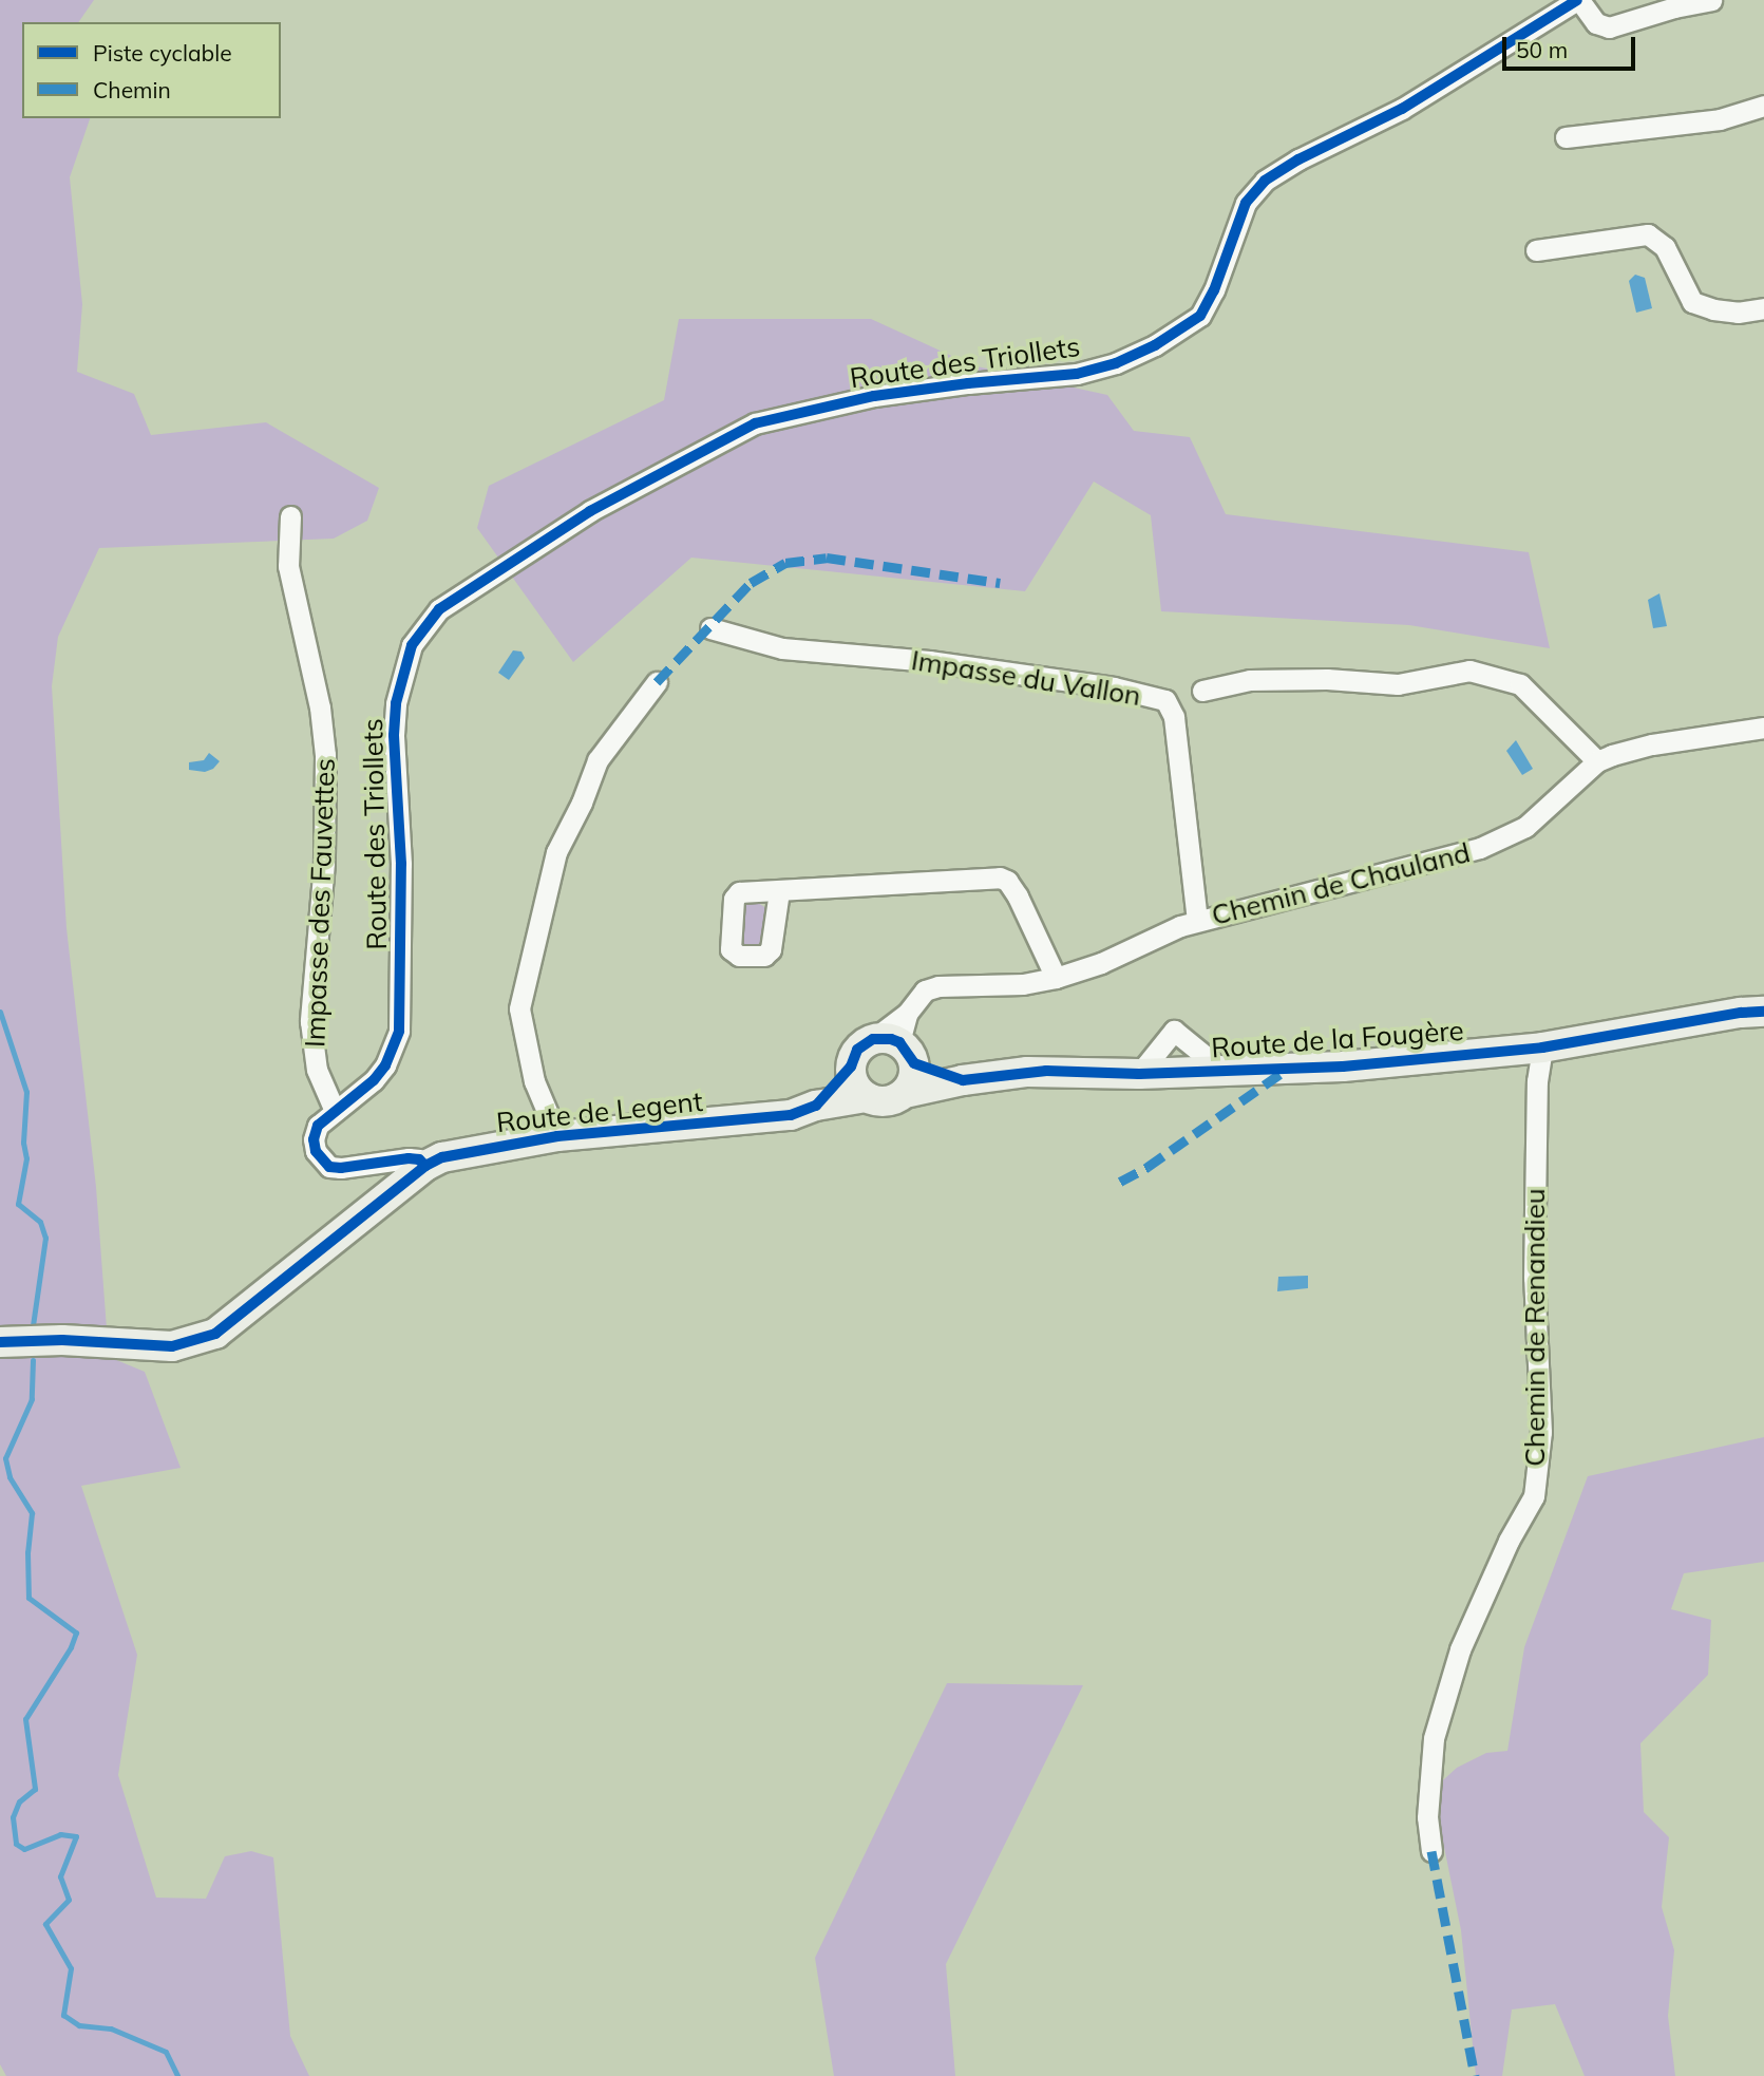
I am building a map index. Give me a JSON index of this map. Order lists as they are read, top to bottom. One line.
{"streets":{"street":["Route des Triollets","Impasse du Vallon","Chemin de Chauland","Impasse des Fauvettes","Route de la Fougère","Route de Legent","Chemin de Renandieu"]},"crossings":[["Route des Triollets","Impasse des Fauvettes"],["Route des Triollets","Route de Legent"],["Impasse du Vallon","Chemin de Chauland"],["Chemin de Chauland","Route de la Fougère"],["Chemin de Chauland","Route de Legent"],["Route de la Fougère","Route de Legent"],["Route de la Fougère","Chemin de Renandieu"]],"legend":["Piste cyclable","Chemin"],"scale_bar":"50 m"}
